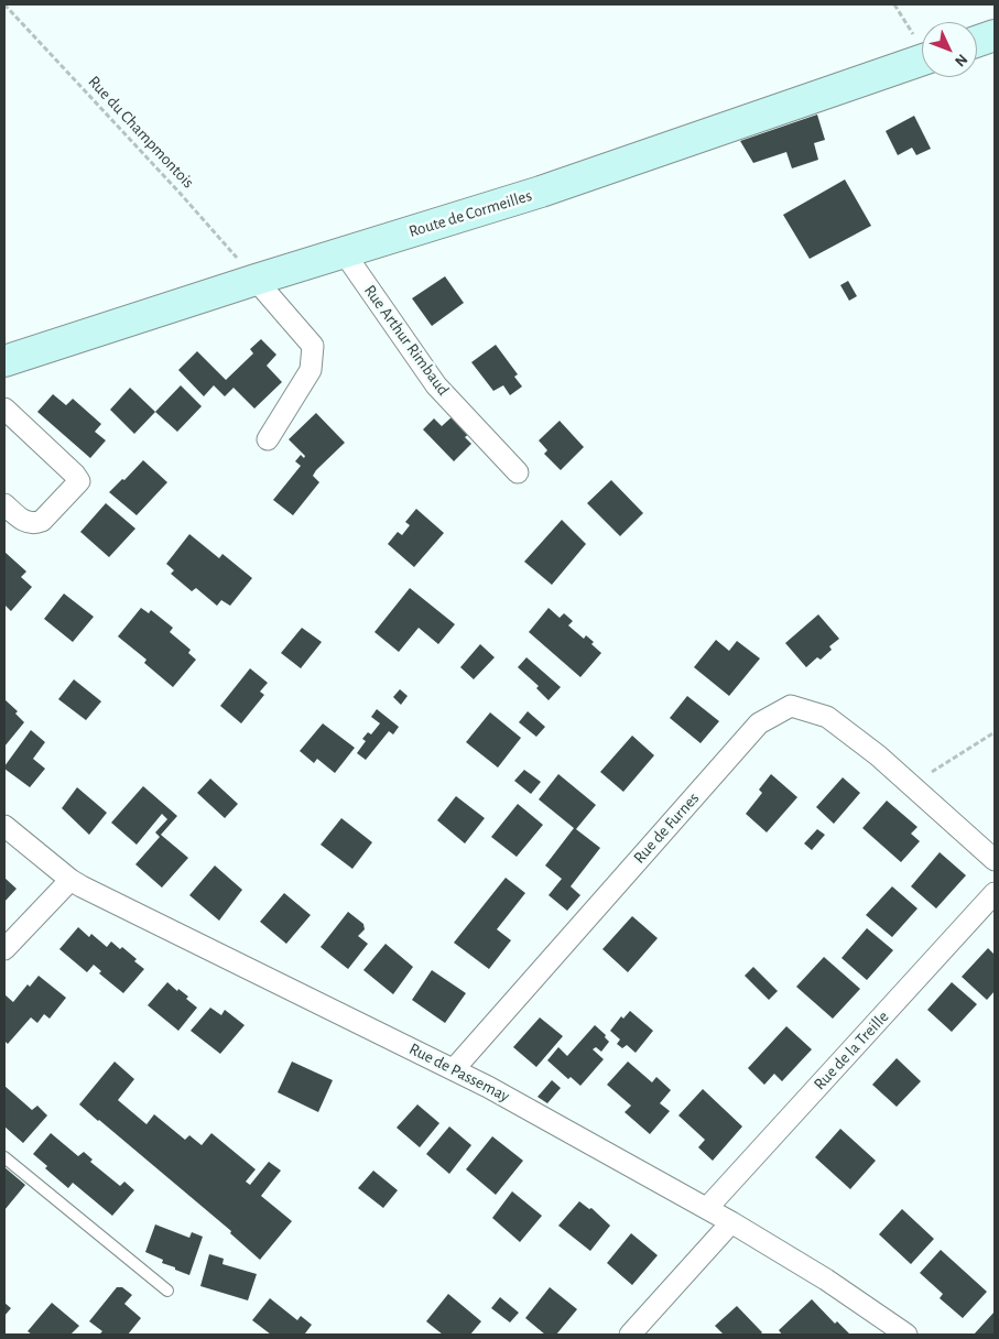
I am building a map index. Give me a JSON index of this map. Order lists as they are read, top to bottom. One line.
{"streets":{"main road":["Route de Cormeilles"],"street":["Rue Arthur Rimbaud","Rue de Furnes","Rue de la Treille","Rue de Passemay"],"path":["Rue du Champmontois"]},"crossings":[["Rue du Champmontois","Route de Cormeilles"],["Route de Cormeilles","Rue Arthur Rimbaud"],["Rue de Furnes","Rue de Passemay"],["Rue de la Treille","Rue de Passemay"]],"north":"bottom right"}
